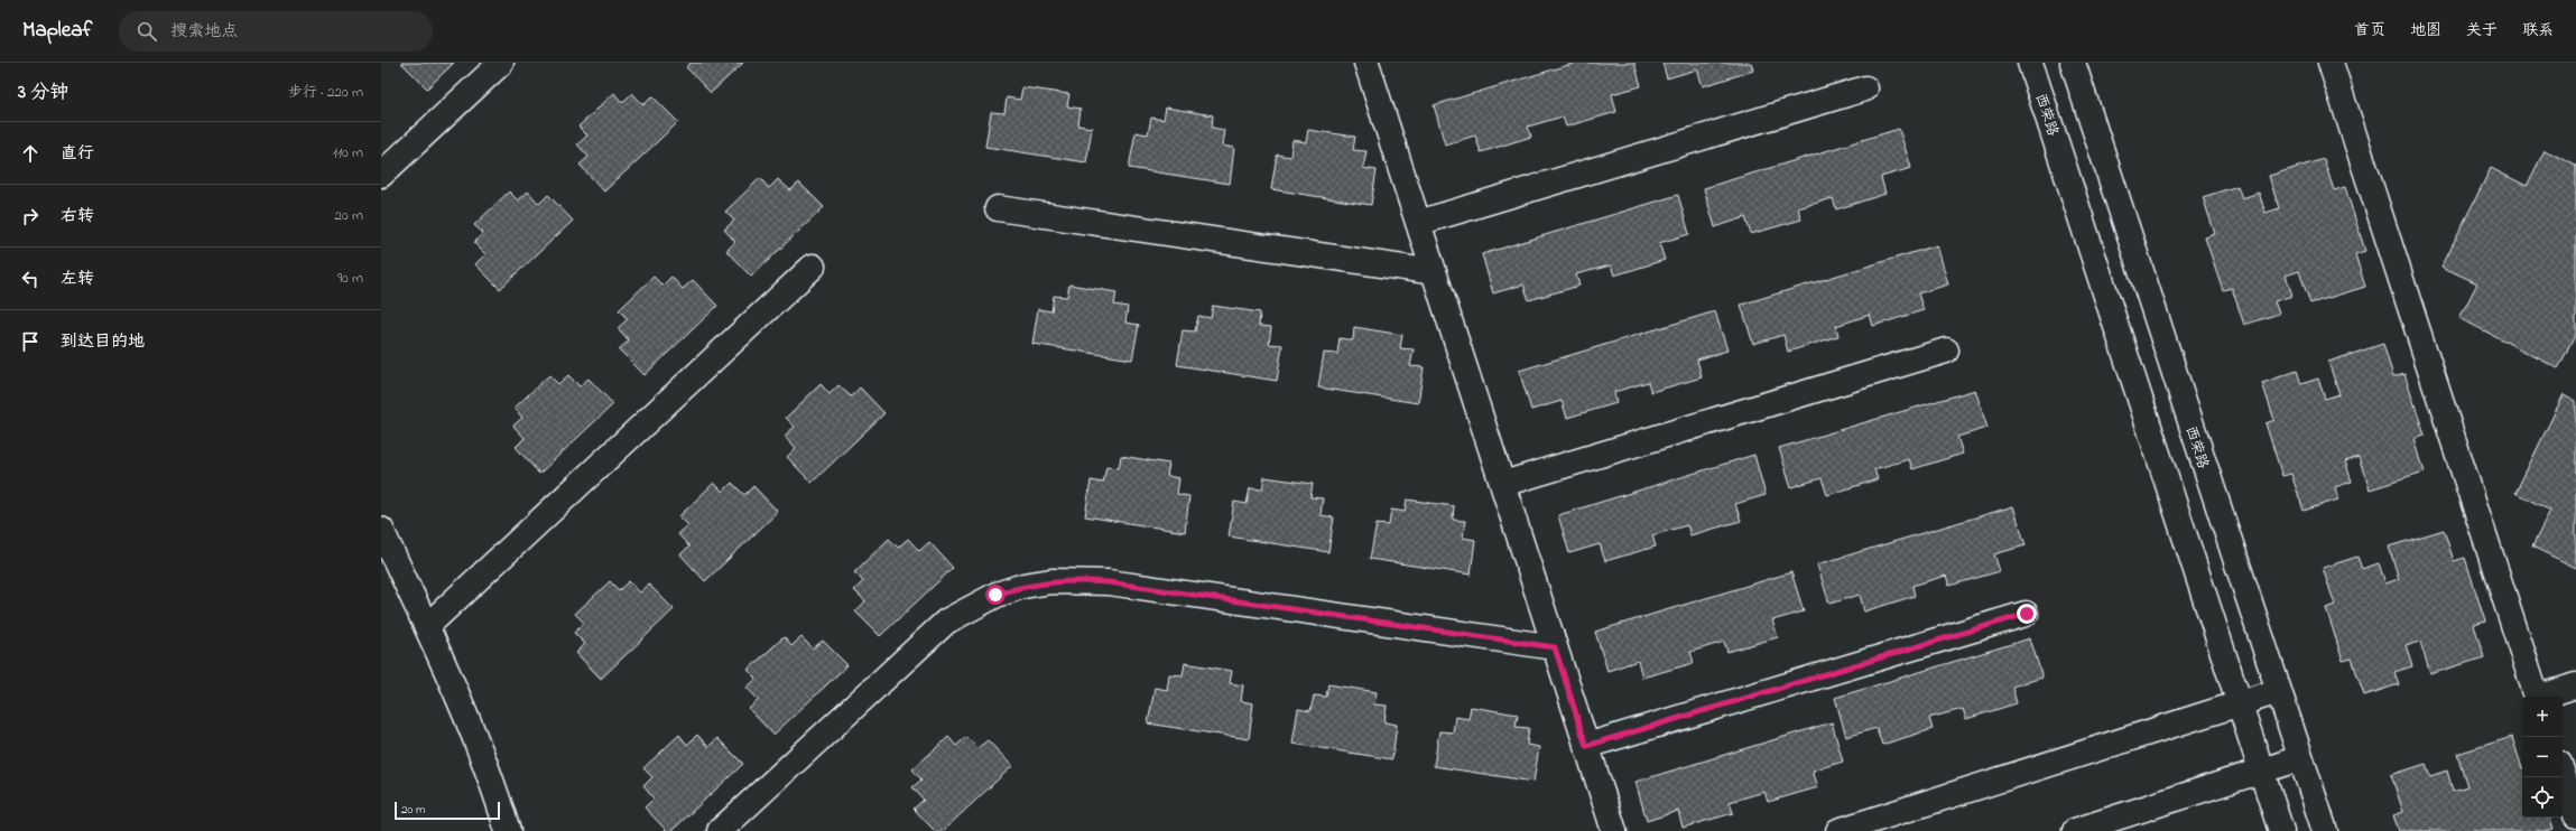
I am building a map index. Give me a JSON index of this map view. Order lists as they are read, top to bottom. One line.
{"streets":{"street":["西荣路"]},"scale_bar":"20 m","page":{"header":"Mapleaf","search":"搜索地点","nav":["首页","地图","关于","联系"],"heading":["3 分钟","步行 · 220 m"],"list":[["直行","110 m"],["右转","20 m"],["左转","90 m"],"到达目的地"],"map_buttons":["+","−"],"scale":"20 m"}}
